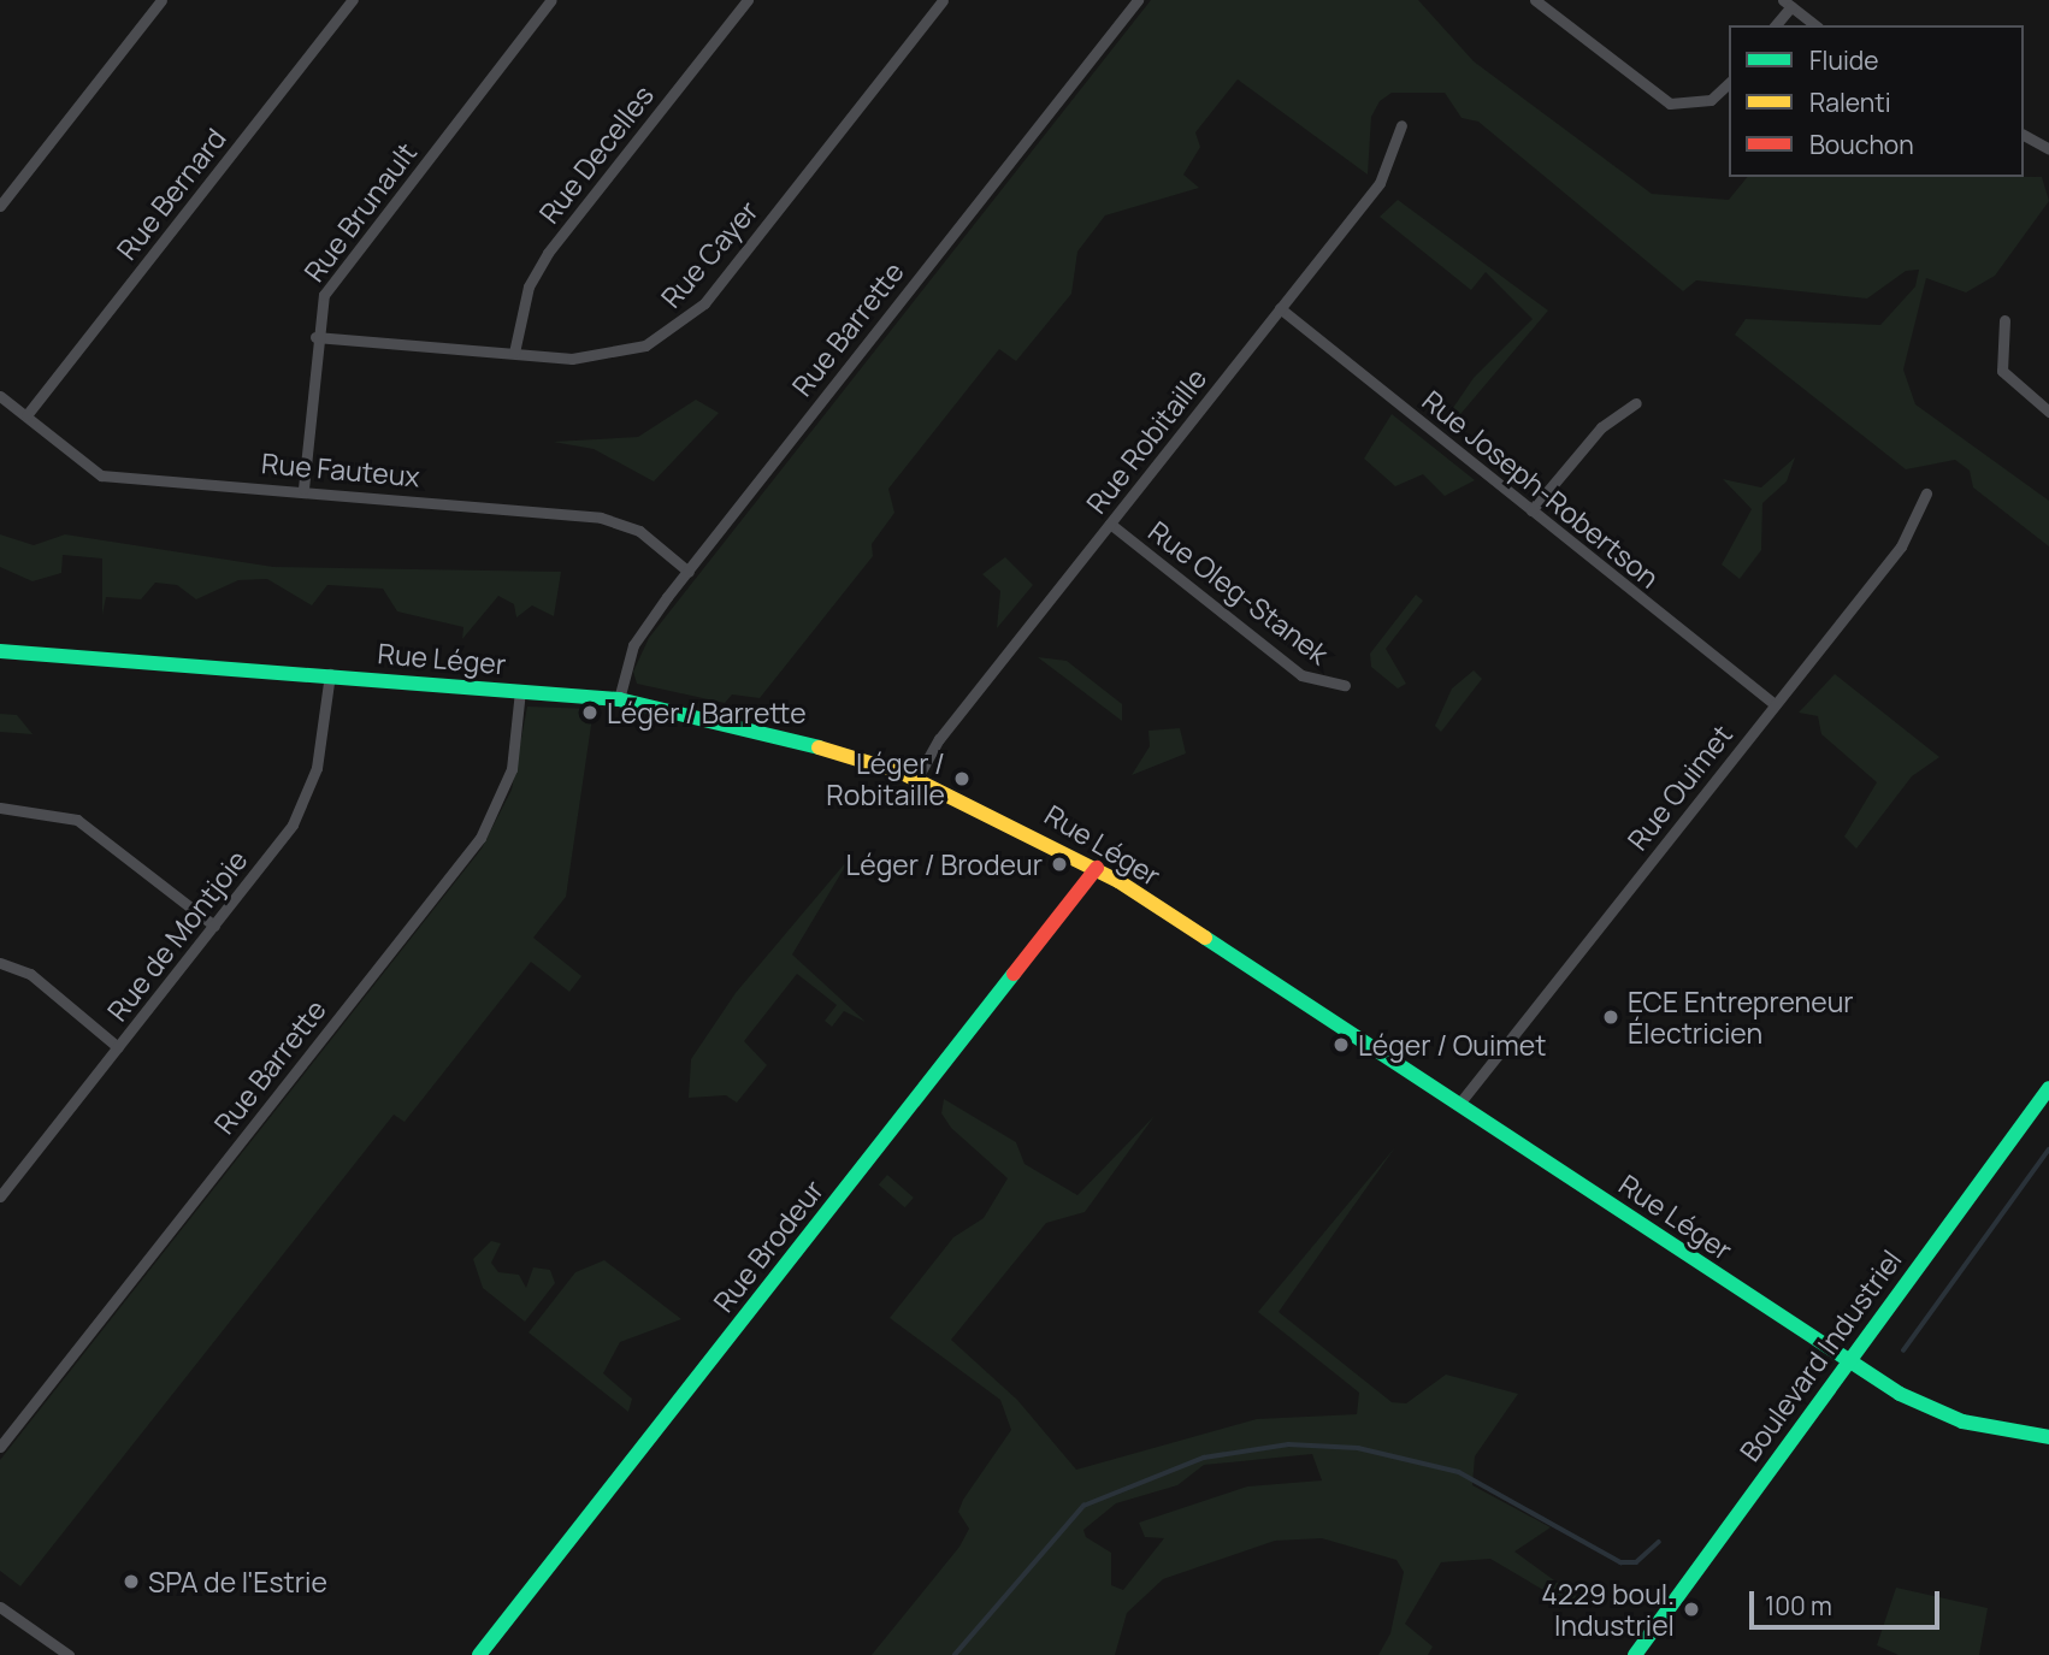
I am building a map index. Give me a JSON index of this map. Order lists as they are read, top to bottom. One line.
{"streets":{"street":["Rue Decelles","Rue Bernard","Rue Brunault","Rue Cayer","Rue Barrette","Rue Robitaille","Rue Fauteux","Rue Joseph-Robertson","Rue Oleg-Stanek","Rue Léger","Rue Ouimet","Rue de Montjoie","Rue Brodeur","Boulevard Industriel"]},"crossings":[["Rue Decelles","Rue Cayer"],["Rue Bernard","Rue Fauteux"],["Rue Brunault","Rue Cayer"],["Rue Brunault","Rue Fauteux"],["Rue Barrette","Rue Fauteux"],["Rue Barrette","Rue Léger"],["Rue Robitaille","Rue Joseph-Robertson"],["Rue Robitaille","Rue Oleg-Stanek"],["Rue Robitaille","Rue Léger"],["Rue Joseph-Robertson","Rue Ouimet"],["Rue Léger","Rue Ouimet"],["Rue Léger","Rue de Montjoie"],["Rue Léger","Rue Brodeur"],["Rue Léger","Boulevard Industriel"]],"places":["Léger / Barrette","Léger / Robitaille","Léger / Brodeur","ECE Entrepreneur Électricien","Léger / Ouimet","SPA de l'Estrie","4229 boul. Industriel"],"legend":["Fluide","Ralenti","Bouchon"],"scale_bar":"100 m"}
